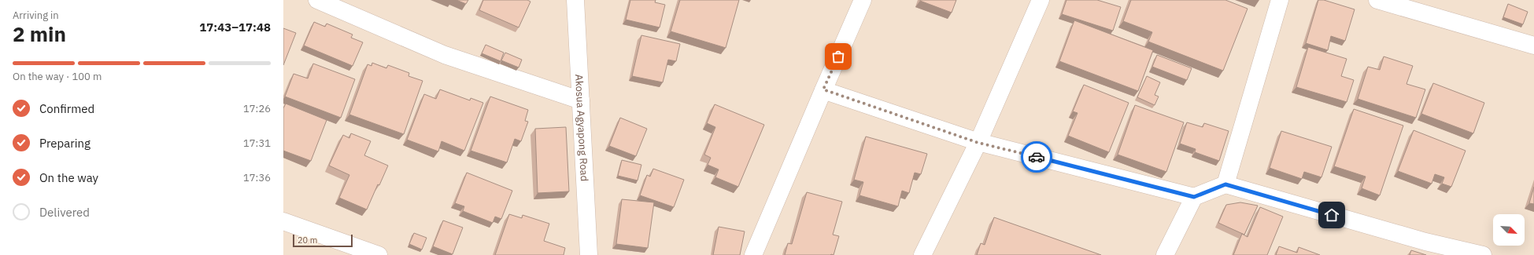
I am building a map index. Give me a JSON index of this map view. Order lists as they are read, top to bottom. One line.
{"streets":{"street":["Akosua Agyapong Road"]},"scale_bar":"20 m","north":"bottom right","page":{"heading":["2 min","Arriving in","17:43–17:48"],"bar":"On the way · 100 m","list":[["Confirmed","17:26"],["Preparing","17:31"],["On the way","17:36"],"Delivered"],"scale":"20 m"}}
